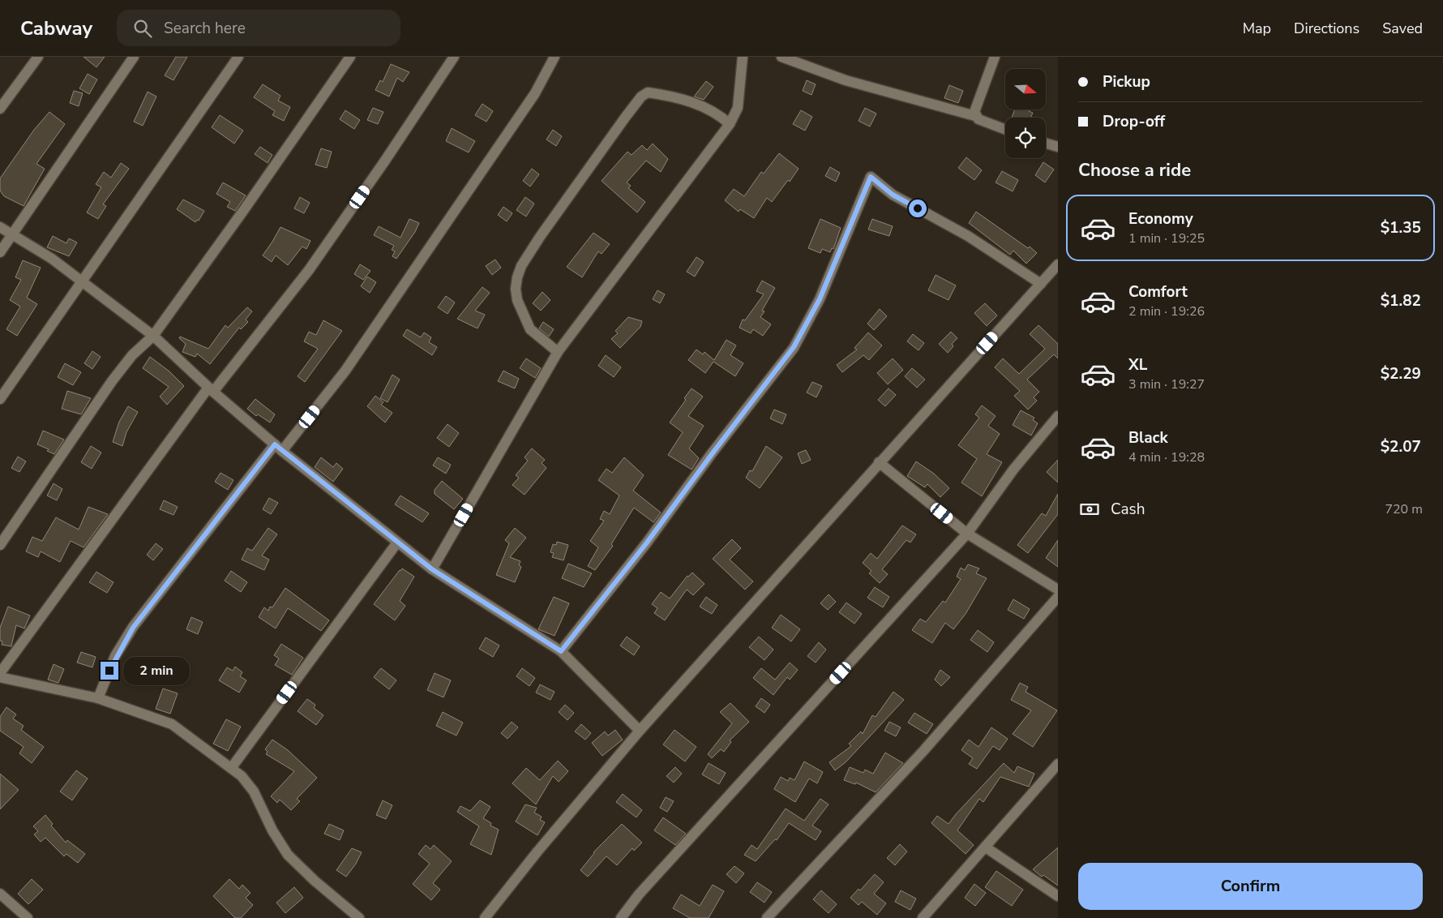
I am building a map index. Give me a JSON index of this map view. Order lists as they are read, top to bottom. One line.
{"north":"right","page":{"header":"Cabway","search":"Search here","nav":["Map","Directions","Saved"],"banner":["Pickup","Drop-off"],"heading":"Choose a ride","list":[{"name":"Economy","note":"1 min · 19:25","value":"$1.35"},{"name":"Comfort","note":"2 min · 19:26","value":"$1.82"},{"name":"XL","note":"3 min · 19:27","value":"$2.29"},{"name":"Black","note":"4 min · 19:28","value":"$2.07"}],"pay":["Cash","720 m"],"bubble":"2 min","buttons":"Confirm"}}
